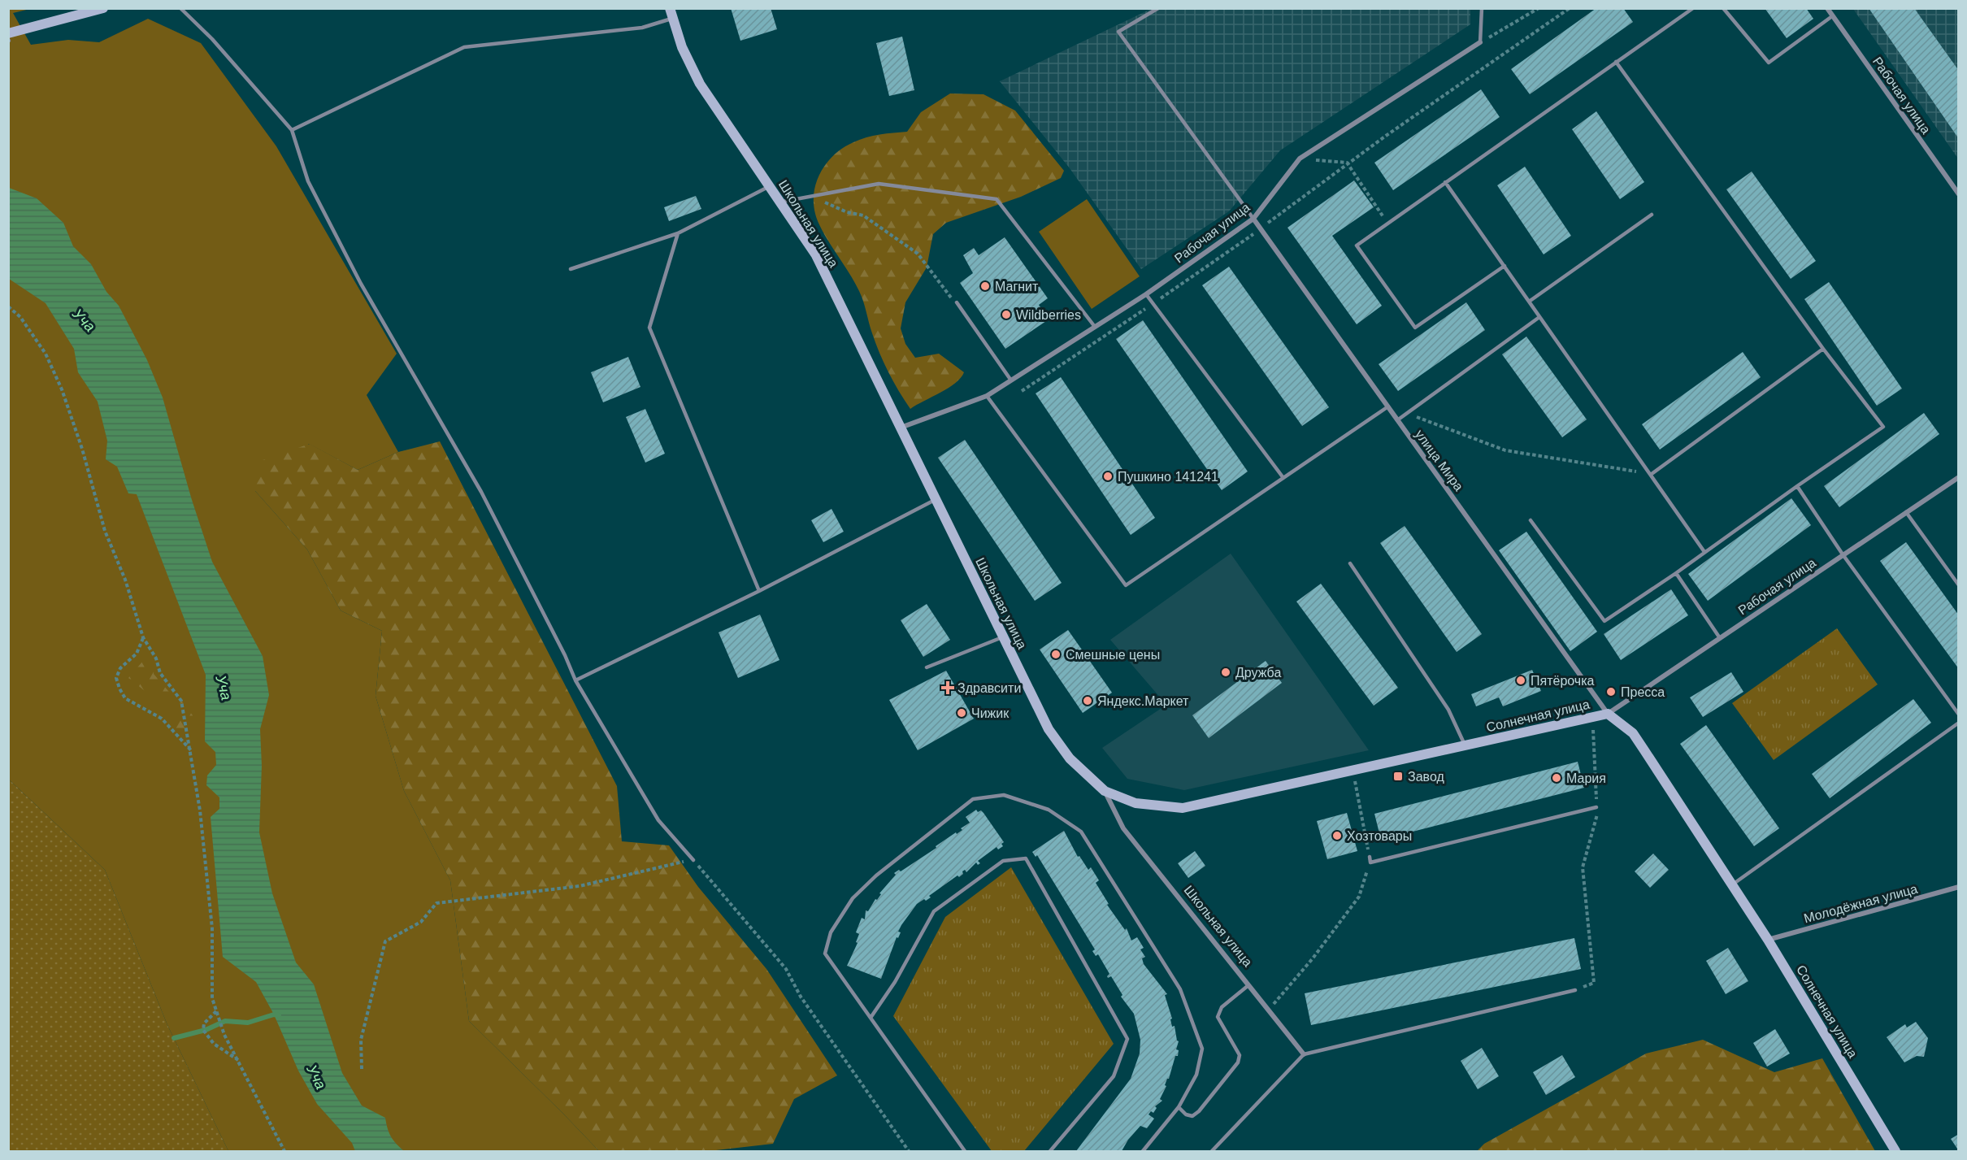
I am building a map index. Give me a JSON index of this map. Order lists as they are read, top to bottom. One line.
{"streets":{"street":["Рабочая улица","Школьная улица","улица Мира","Солнечная улица","Молодёжная улица"]},"crossings":[["Рабочая улица","Школьная улица"],["Рабочая улица","улица Мира"],["Рабочая улица","Солнечная улица"],["Школьная улица","Солнечная улица"],["улица Мира","Солнечная улица"],["Солнечная улица","Молодёжная улица"]],"water":["Уча"],"places":{"other":["Магнит","Wildberries","Пушкино 141241","Смешные цены","Дружба","Пятёрочка","Пресса","Яндекс.Маркет","Чижик","Мария","Хозтовары"],"health":["Здравсити"],"transit":["Завод"]}}
